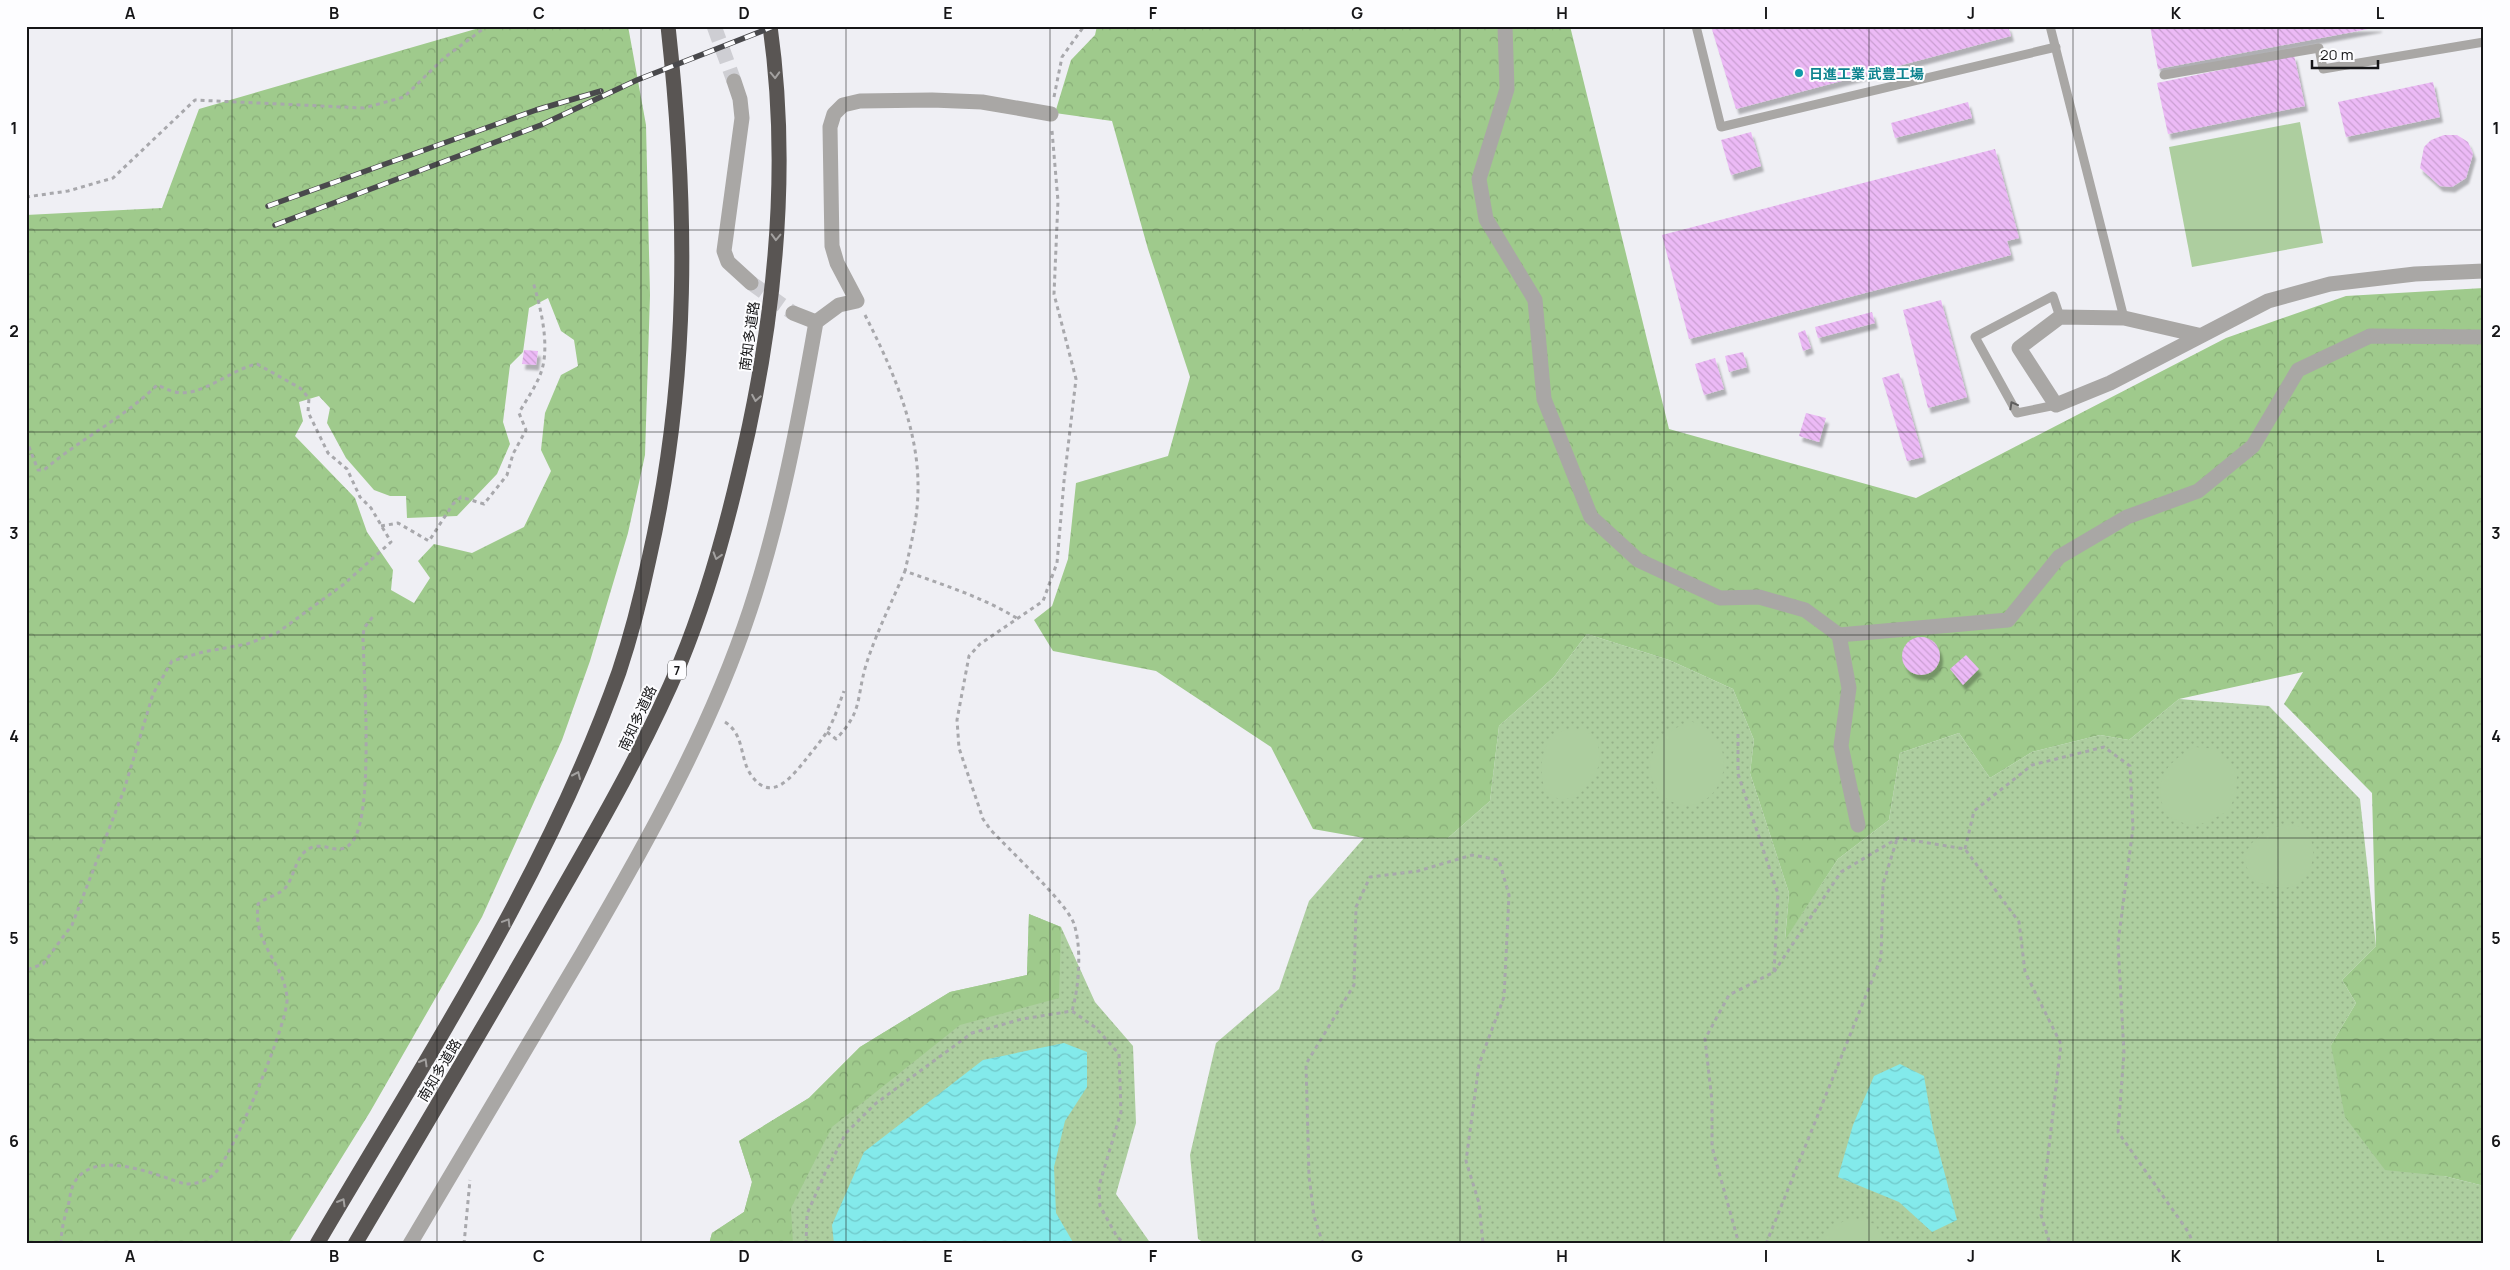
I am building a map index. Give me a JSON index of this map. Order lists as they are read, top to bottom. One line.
{"streets":{"highway":["南知多道路","7"]},"places":["日進工業 武豊工場"],"scale_bar":"20 m","grid":{"columns":["A","B","C","D","E","F","G","H","I","J","K","L"],"rows":["1","2","3","4","5","6"]}}
